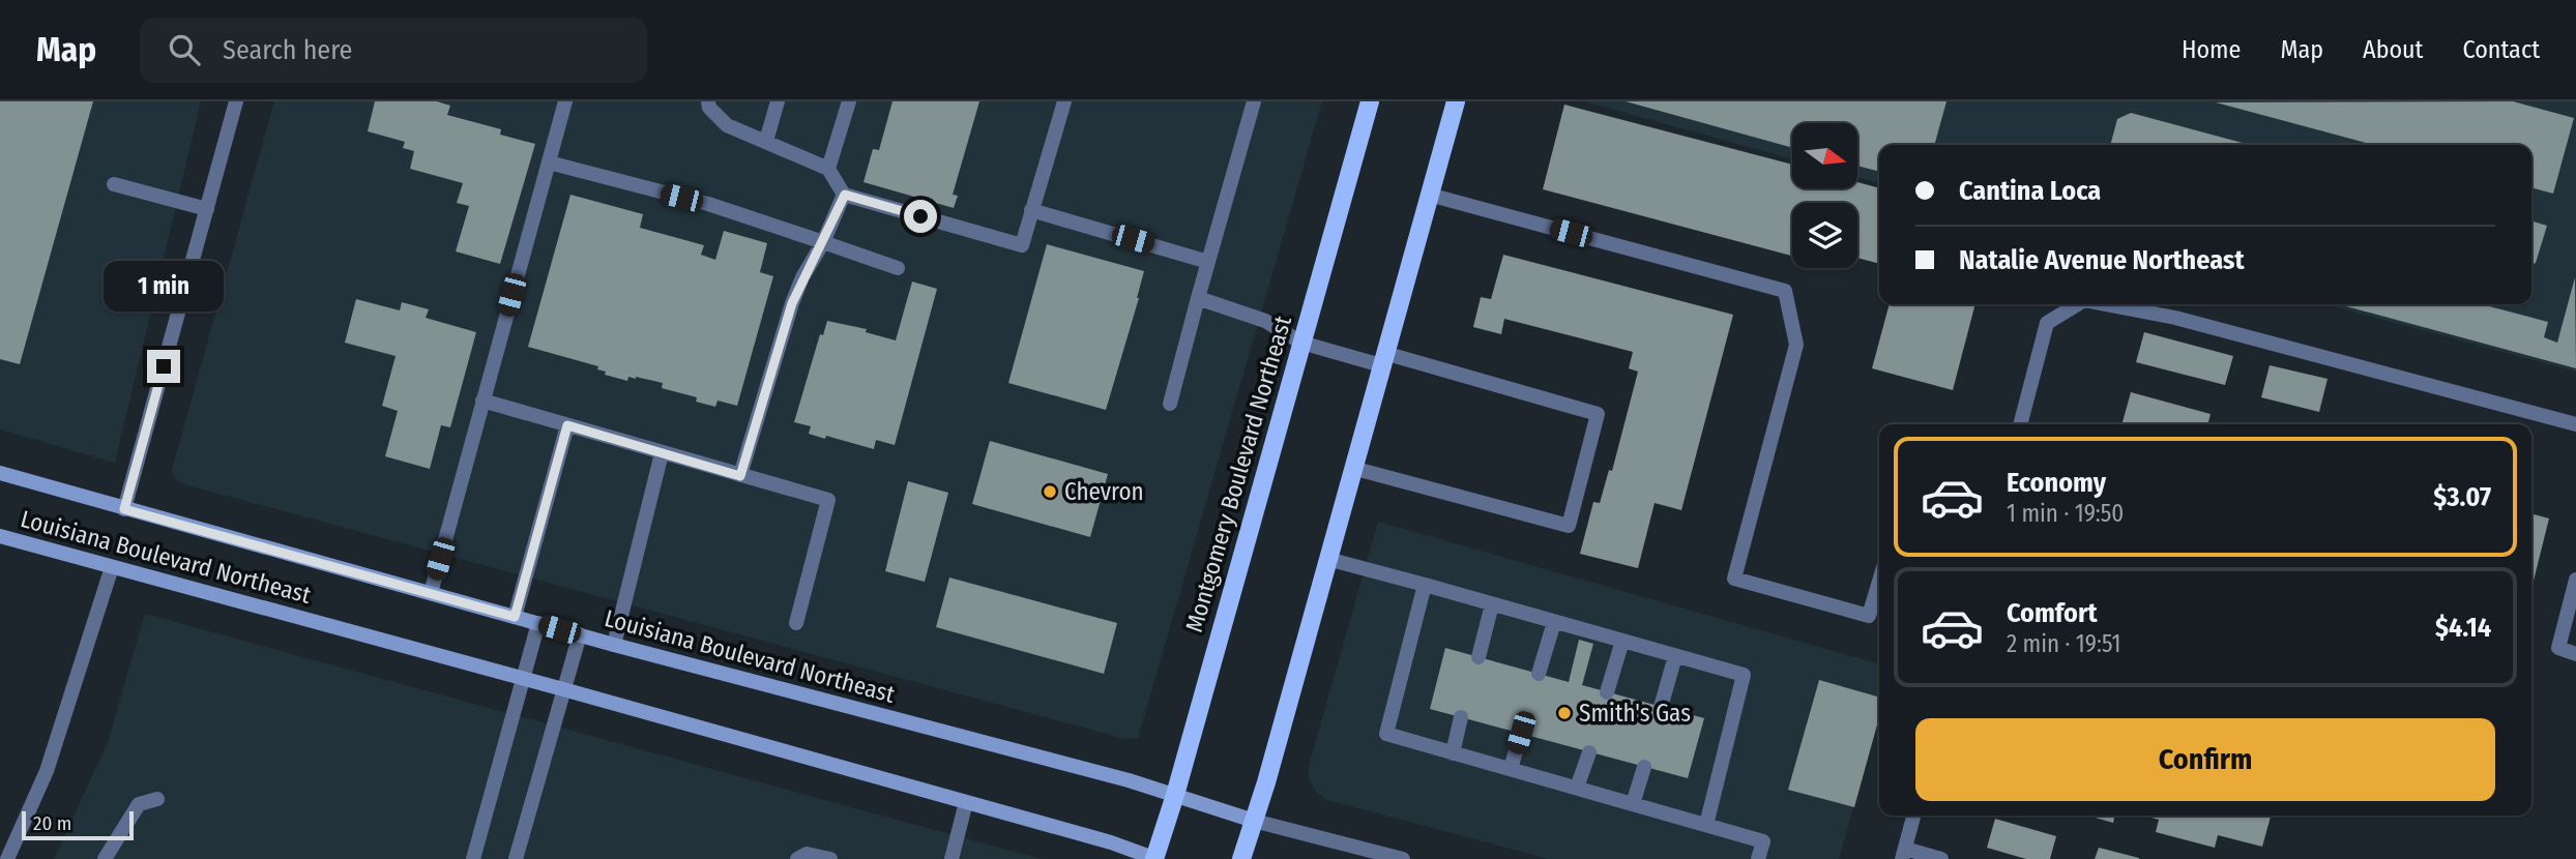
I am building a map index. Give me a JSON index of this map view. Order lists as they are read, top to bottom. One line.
{"streets":{"main road":["Montgomery Boulevard Northeast","Louisiana Boulevard Northeast"]},"crossings":[["Montgomery Boulevard Northeast","Louisiana Boulevard Northeast"]],"places":["Chevron","Smith's Gas"],"scale_bar":"20 m","north":"right","page":{"header":"Map","search":"Search here","nav":["Home","Map","About","Contact"],"banner":["Cantina Loca","Natalie Avenue Northeast"],"bubble":"1 min","list":[{"name":"Economy","note":"1 min · 19:50","value":"$3.07"},{"name":"Comfort","note":"2 min · 19:51","value":"$4.14"}],"buttons":"Confirm","scale":"20 m"}}
